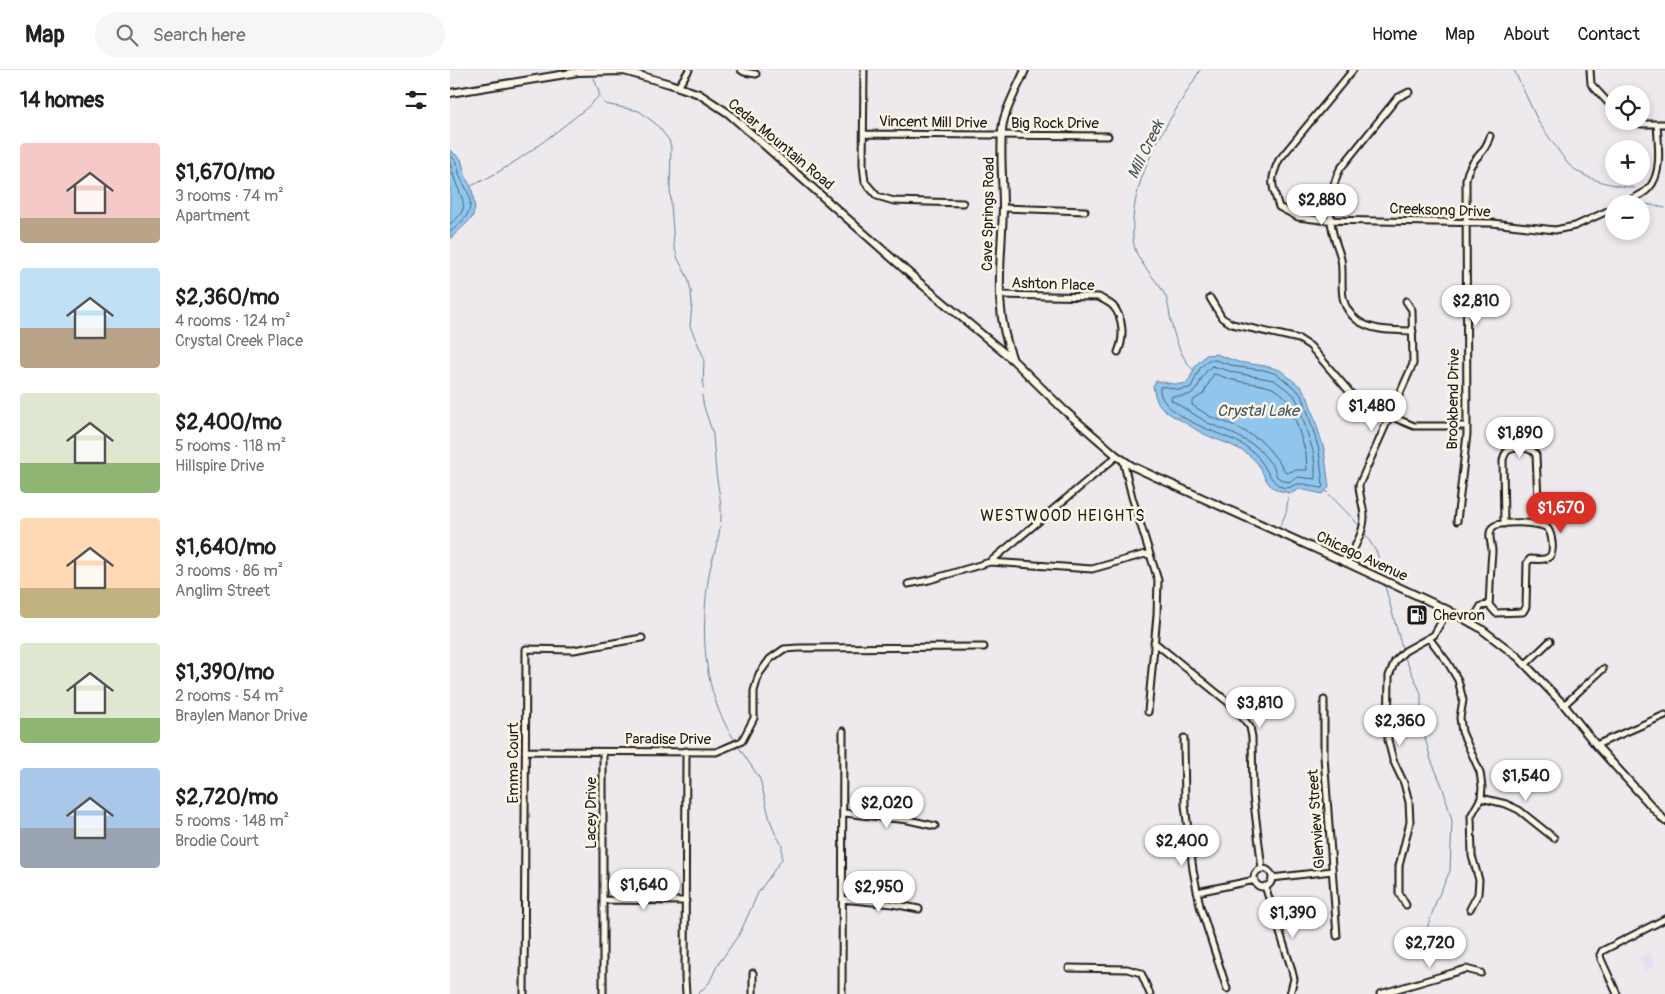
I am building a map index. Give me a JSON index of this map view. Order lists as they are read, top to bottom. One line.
{"streets":{"street":["Vincent Mill Drive","Big Rock Drive","Cedar Mountain Road","Creeksong Drive","Cave Springs Road","Ashton Place","Brookbend Drive","Chicago Avenue","Paradise Drive","Emma Court","Lacey Drive","Glenview Street"]},"crossings":[["Vincent Mill Drive","Big Rock Drive"],["Vincent Mill Drive","Cave Springs Road"],["Big Rock Drive","Cave Springs Road"],["Cedar Mountain Road","Cave Springs Road"],["Cedar Mountain Road","Chicago Avenue"],["Creeksong Drive","Brookbend Drive"],["Cave Springs Road","Ashton Place"],["Cave Springs Road","Chicago Avenue"],["Paradise Drive","Emma Court"],["Paradise Drive","Lacey Drive"]],"districts":["WESTWOOD HEIGHTS"],"water":["Mill Creek","Crystal Lake"],"places":{"fuel station":["Chevron"]},"page":{"header":"Map","search":"Search here","nav":["Home","Map","About","Contact"],"heading":"14 homes","map_buttons":["+","−"],"list":[{"name":"$1,670/mo","note":"3 rooms · 74 m² · Apartment"},{"name":"$2,360/mo","note":"4 rooms · 124 m² · Crystal Creek Place"},{"name":"$2,400/mo","note":"5 rooms · 118 m² · Hillspire Drive"},{"name":"$1,640/mo","note":"3 rooms · 86 m² · Anglim Street"},{"name":"$1,390/mo","note":"2 rooms · 54 m² · Braylen Manor Drive"},{"name":"$2,720/mo","note":"5 rooms · 148 m² · Brodie Court"}],"price":["$2,880","$2,810","$1,480","$1,890","$1,670","$3,810","$2,360","$1,540","$2,020","$2,400","$1,640","$2,950","$1,390","$2,720"]}}
